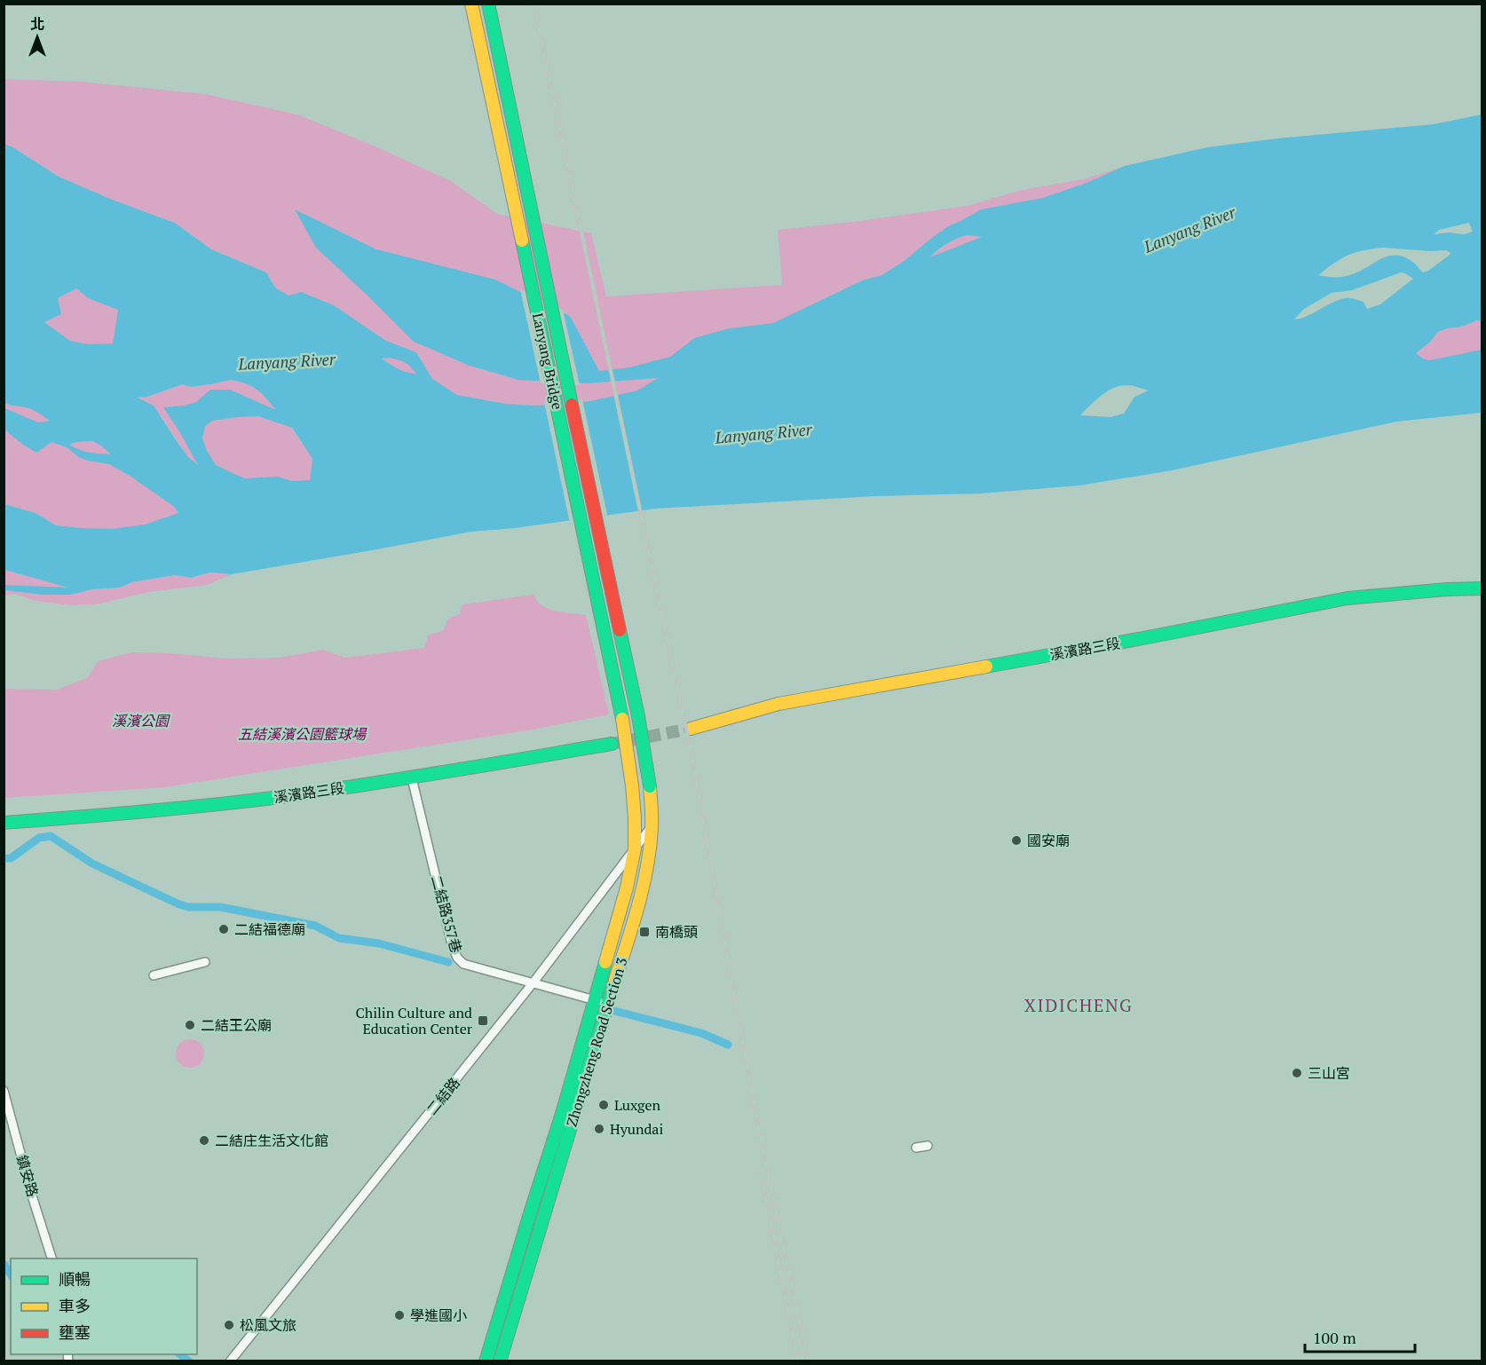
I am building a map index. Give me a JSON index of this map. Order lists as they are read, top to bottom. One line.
{"streets":{"main road":["Lanyang Bridge","溪濱路三段","Zhongzheng Road Section 3"],"street":["二結路357巷","二結路","鎮安路"]},"crossings":[["Lanyang Bridge","Zhongzheng Road Section 3"],["溪濱路三段","二結路357巷"],["二結路357巷","Zhongzheng Road Section 3"],["二結路357巷","二結路"],["Zhongzheng Road Section 3","二結路"]],"districts":["XIDICHENG"],"water":["Lanyang River"],"parks":["溪濱公園","五結溪濱公園籃球場"],"places":{"other":["國安廟","二結福德廟","二結王公廟","三山宮","Luxgen","Hyundai","二結庄生活文化館","學進國小","松風文旅"],"transit":["南橋頭","Chilin Culture and Education Center"]},"legend":["順暢","車多","壅塞"],"scale_bar":"100 m","north":"top"}
